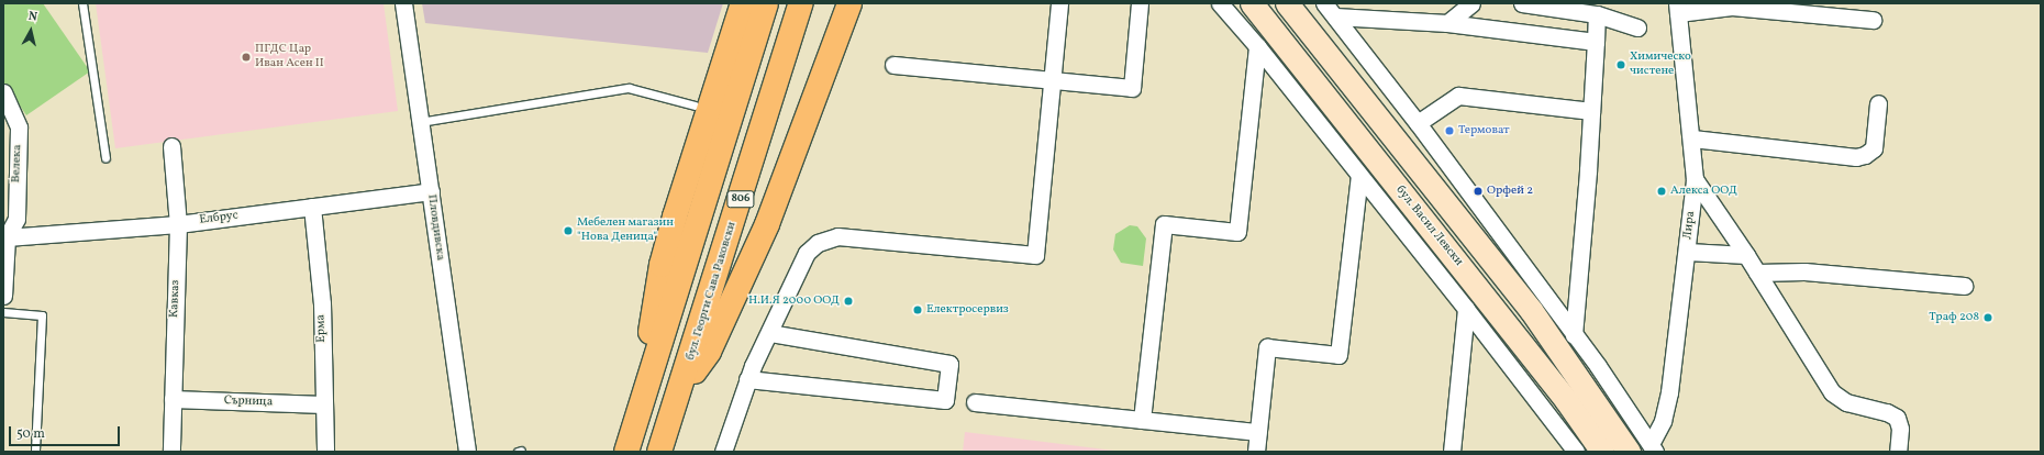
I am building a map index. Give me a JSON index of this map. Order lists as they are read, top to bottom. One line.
{"streets":{"main road":["806","бул. Васил Левски","бул. Георги Сава Раковски"],"street":["Велека","Елбрус","Лира","Пловдивска","Кавказ","Ерма","Сърница"]},"crossings":[["Велека","Елбрус"],["Елбрус","Пловдивска"],["Елбрус","Кавказ"],["Елбрус","Ерма"],["Кавказ","Сърница"],["Ерма","Сърница"]],"places":["ПГДС Цар Иван Асен II","Химическо чистене","Термоват","Орфей 2","Алекса ООД","Мебелен магазин \"Нова Деница\"","Н.И.Я 2000 ООД","Електросервиз","Траф 208"],"scale_bar":"50 m","north":"top"}
